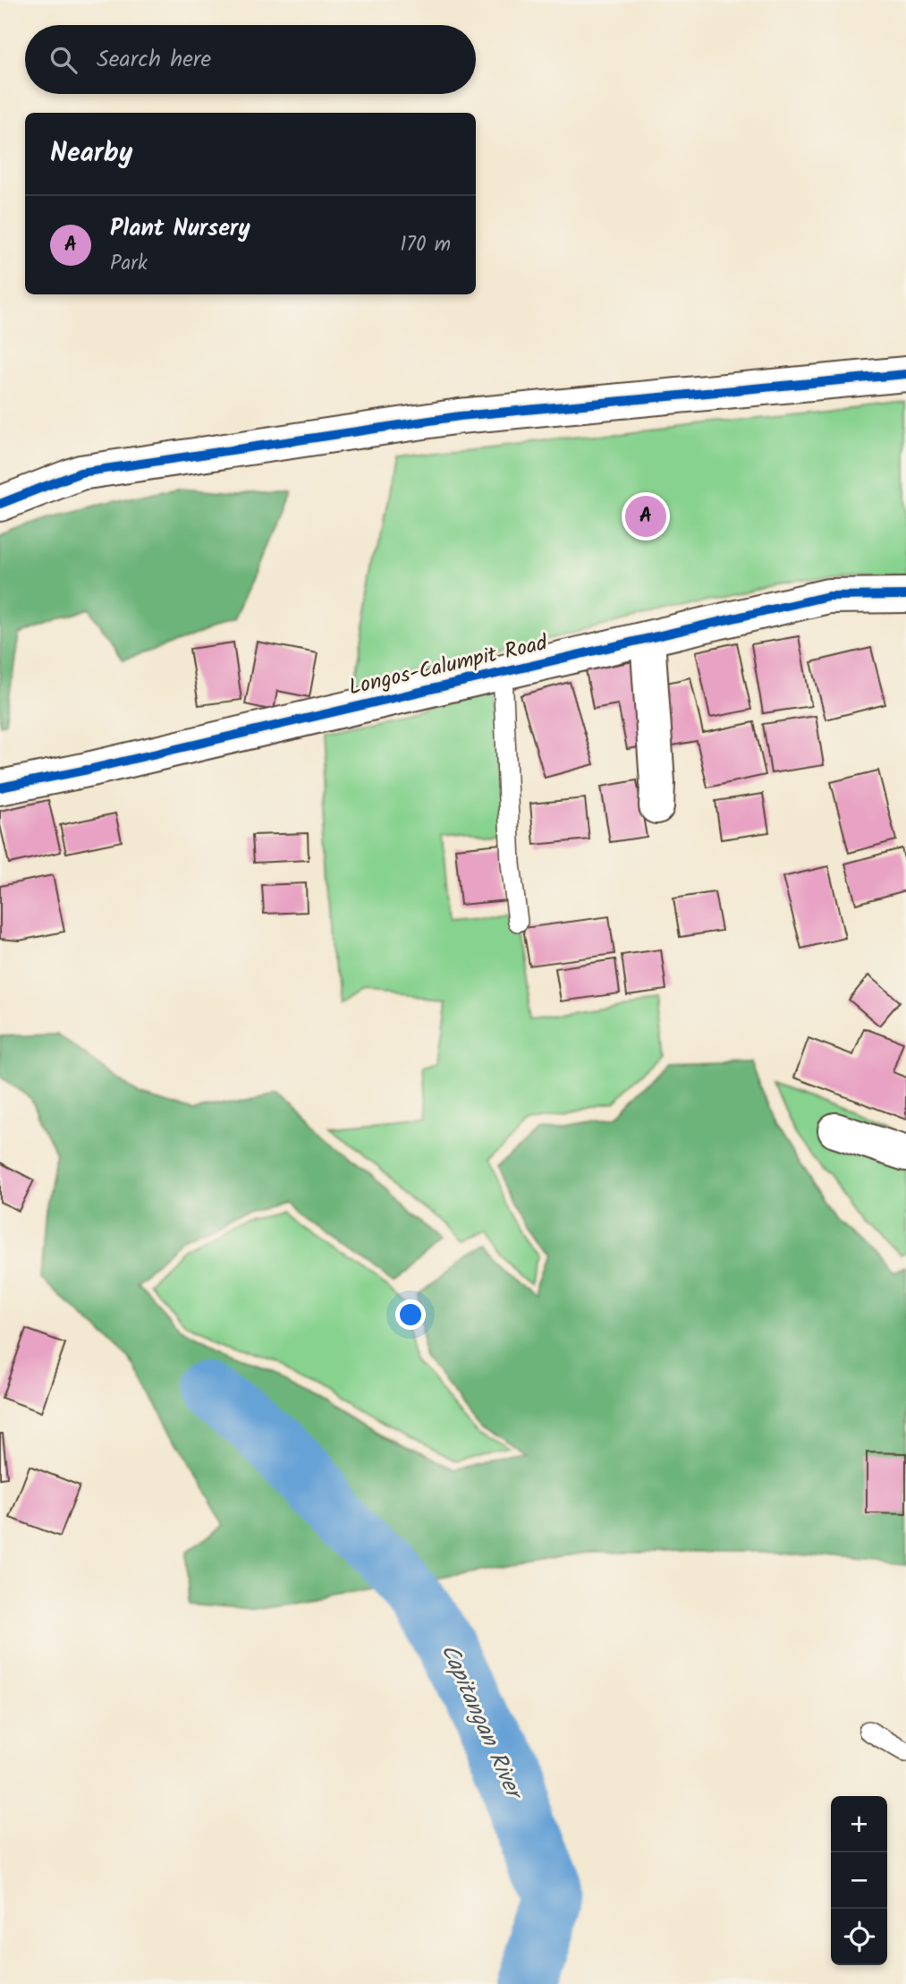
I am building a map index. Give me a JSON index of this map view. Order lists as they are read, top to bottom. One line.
{"streets":{"street":["Longos-Calumpit Road"]},"water":["Capitangan River"],"page":{"search":"Search here","heading":"Nearby","list":[{"mark":"A","name":"Plant Nursery","note":"Park","value":"170 m"}],"pins":"A","map_buttons":["+","−"]}}
